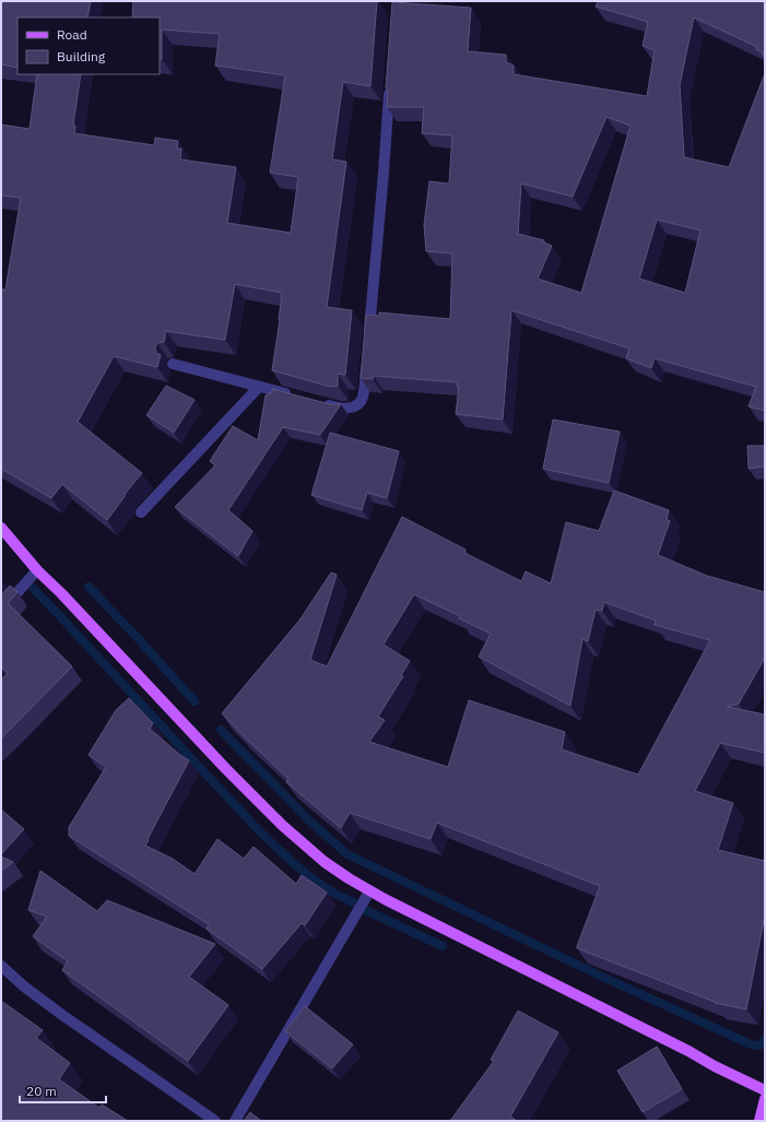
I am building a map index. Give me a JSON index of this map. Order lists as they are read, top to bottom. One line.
{"legend":["Road","Building"],"scale_bar":"20 m"}
